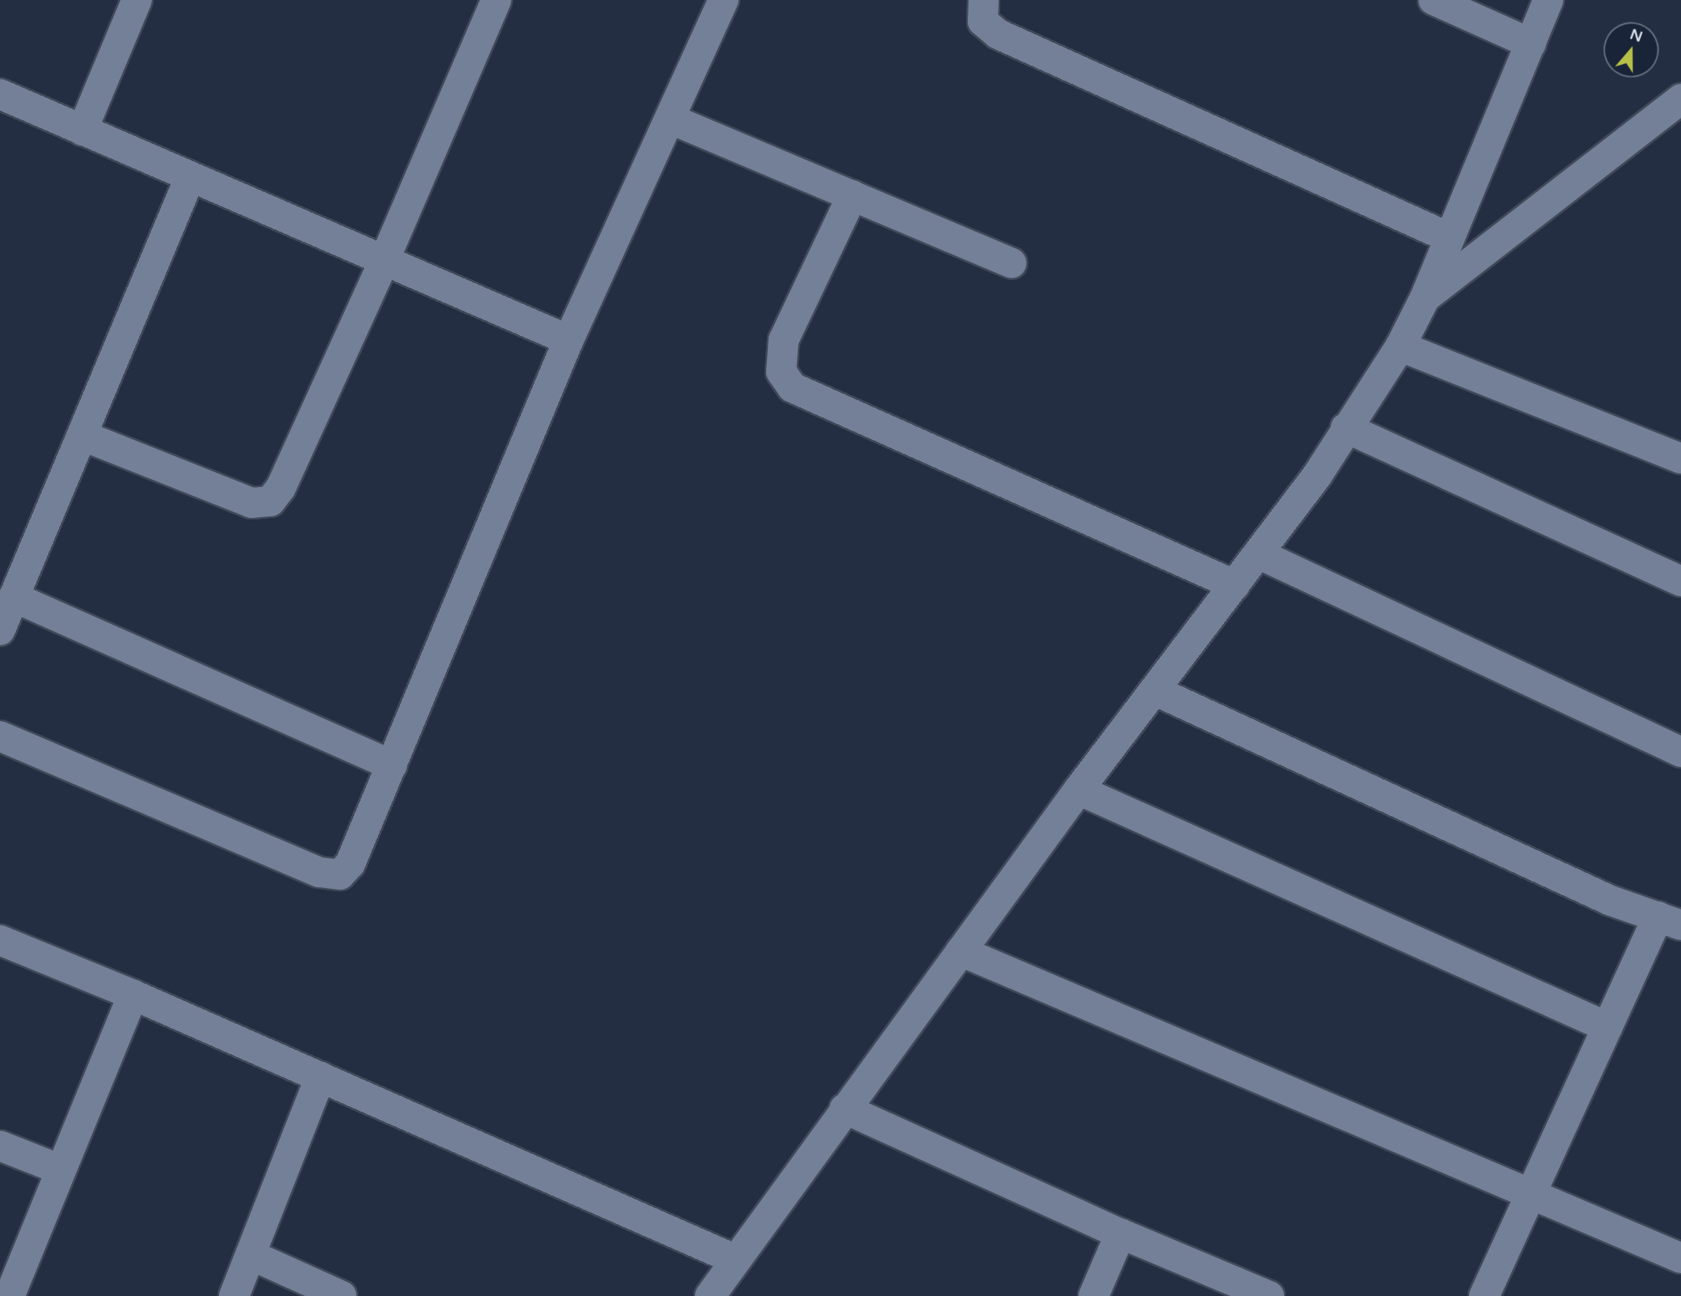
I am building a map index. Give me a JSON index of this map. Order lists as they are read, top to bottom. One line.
{"north":"top"}
